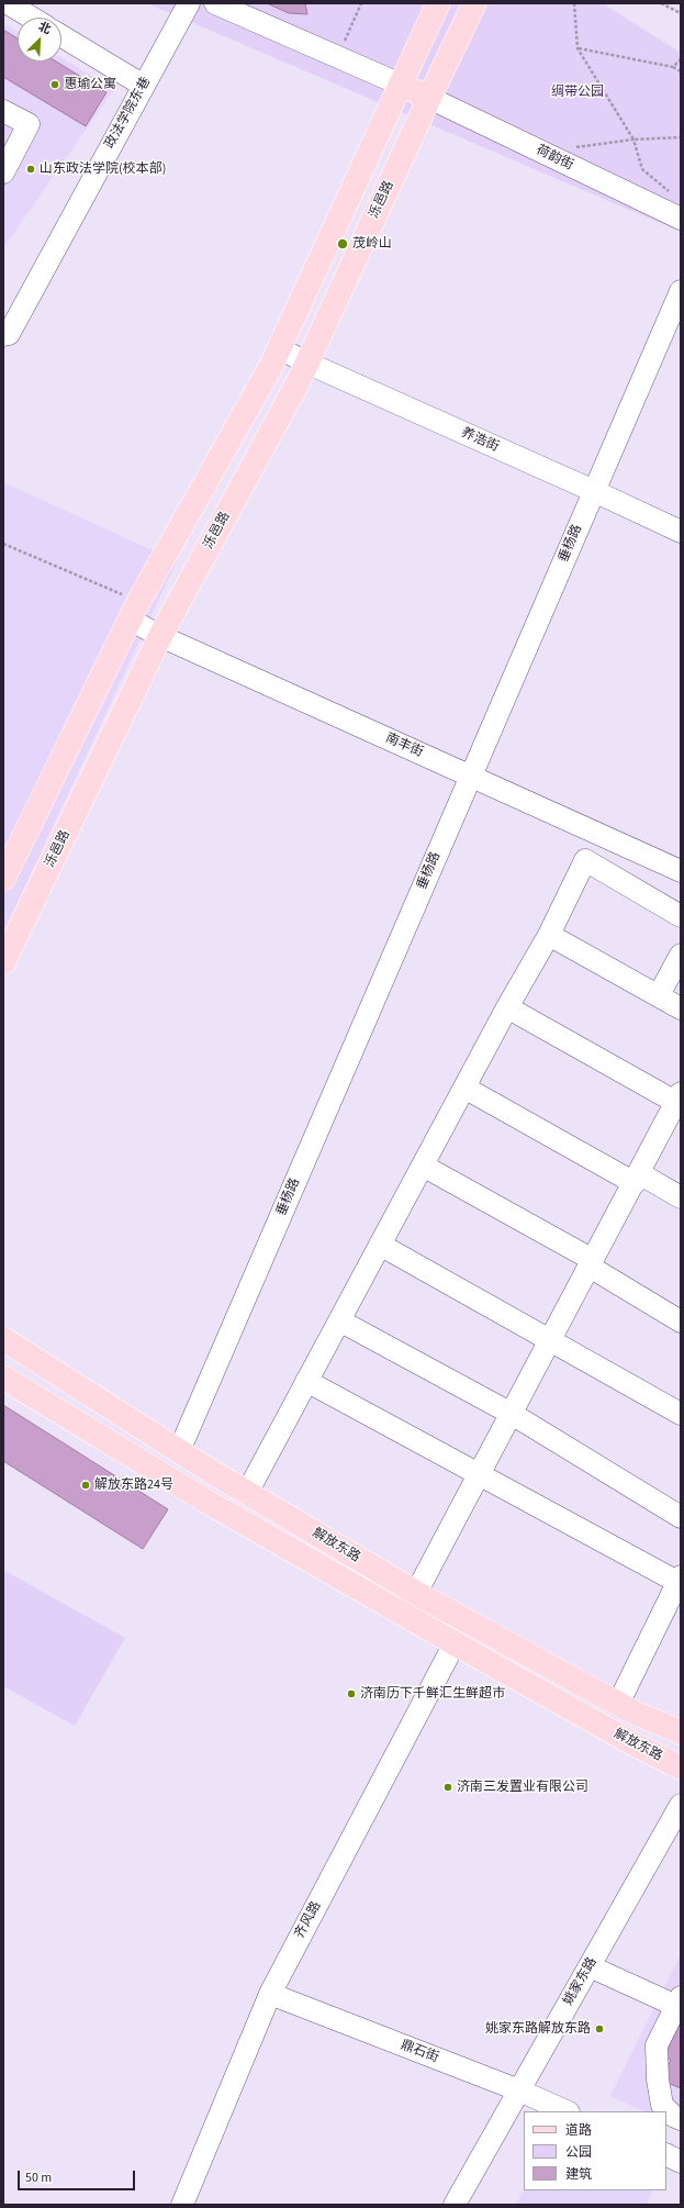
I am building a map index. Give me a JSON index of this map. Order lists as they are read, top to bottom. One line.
{"streets":{"main road":["泺邑路","解放东路"],"street":["政法学院东巷","荷韵街","养浩街","垂杨路","南丰街","齐风路","姚家东路","鼎石街"]},"crossings":[["荷韵街","泺邑路"],["泺邑路","养浩街"],["泺邑路","南丰街"],["养浩街","垂杨路"],["垂杨路","南丰街"],["垂杨路","解放东路"],["解放东路","齐风路"],["齐风路","鼎石街"],["姚家东路","鼎石街"]],"parks":["绸带公园"],"places":["惠瑜公寓","山东政法学院(校本部)","茂岭山","解放东路24号","济南历下千鲜汇生鲜超市","济南三发置业有限公司","姚家东路解放东路"],"legend":["道路","公园","建筑"],"scale_bar":"50 m","north":"top right"}
